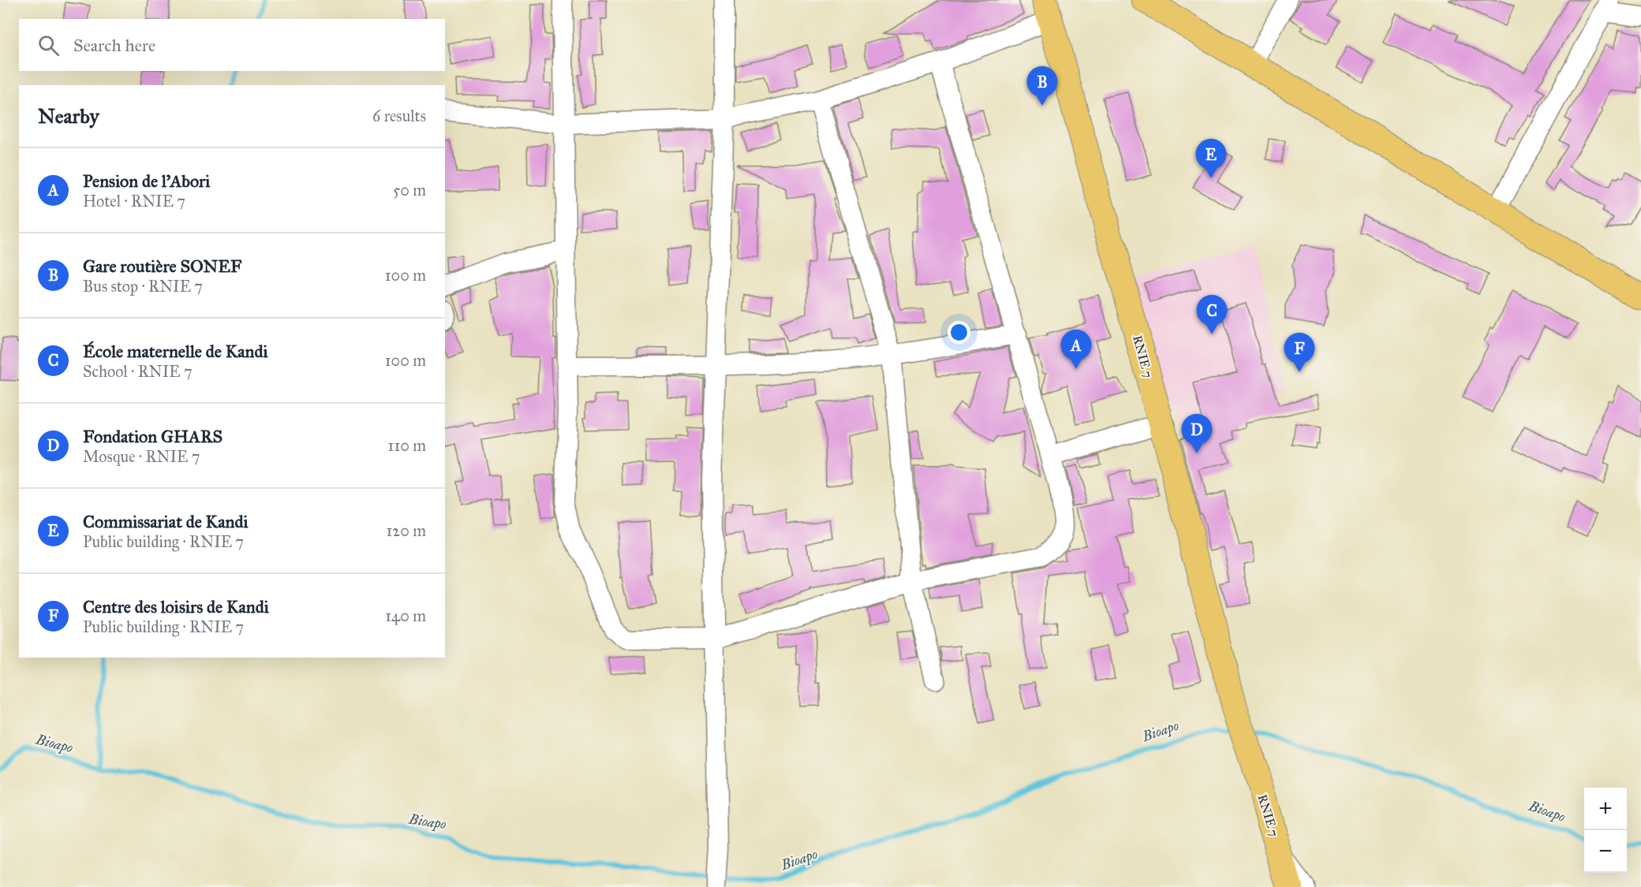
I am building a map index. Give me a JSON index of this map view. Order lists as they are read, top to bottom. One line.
{"streets":{"main road":["RNIE 7"]},"water":["Bioapo"],"page":{"search":"Search here","pins":["B","E","C","A","F","D"],"heading":["Nearby","6 results"],"list":[{"mark":"A","name":"Pension de l'Abori","note":"Hotel · RNIE 7","value":"50 m"},{"mark":"B","name":"Gare routière SONEF","note":"Bus stop · RNIE 7","value":"100 m"},{"mark":"C","name":"École maternelle de Kandi","note":"School · RNIE 7","value":"100 m"},{"mark":"D","name":"Fondation GHARS","note":"Mosque · RNIE 7","value":"110 m"},{"mark":"E","name":"Commissariat de Kandi","note":"Public building · RNIE 7","value":"120 m"},{"mark":"F","name":"Centre des loisirs de Kandi","note":"Public building · RNIE 7","value":"140 m"}],"map_buttons":["+","−"]}}
